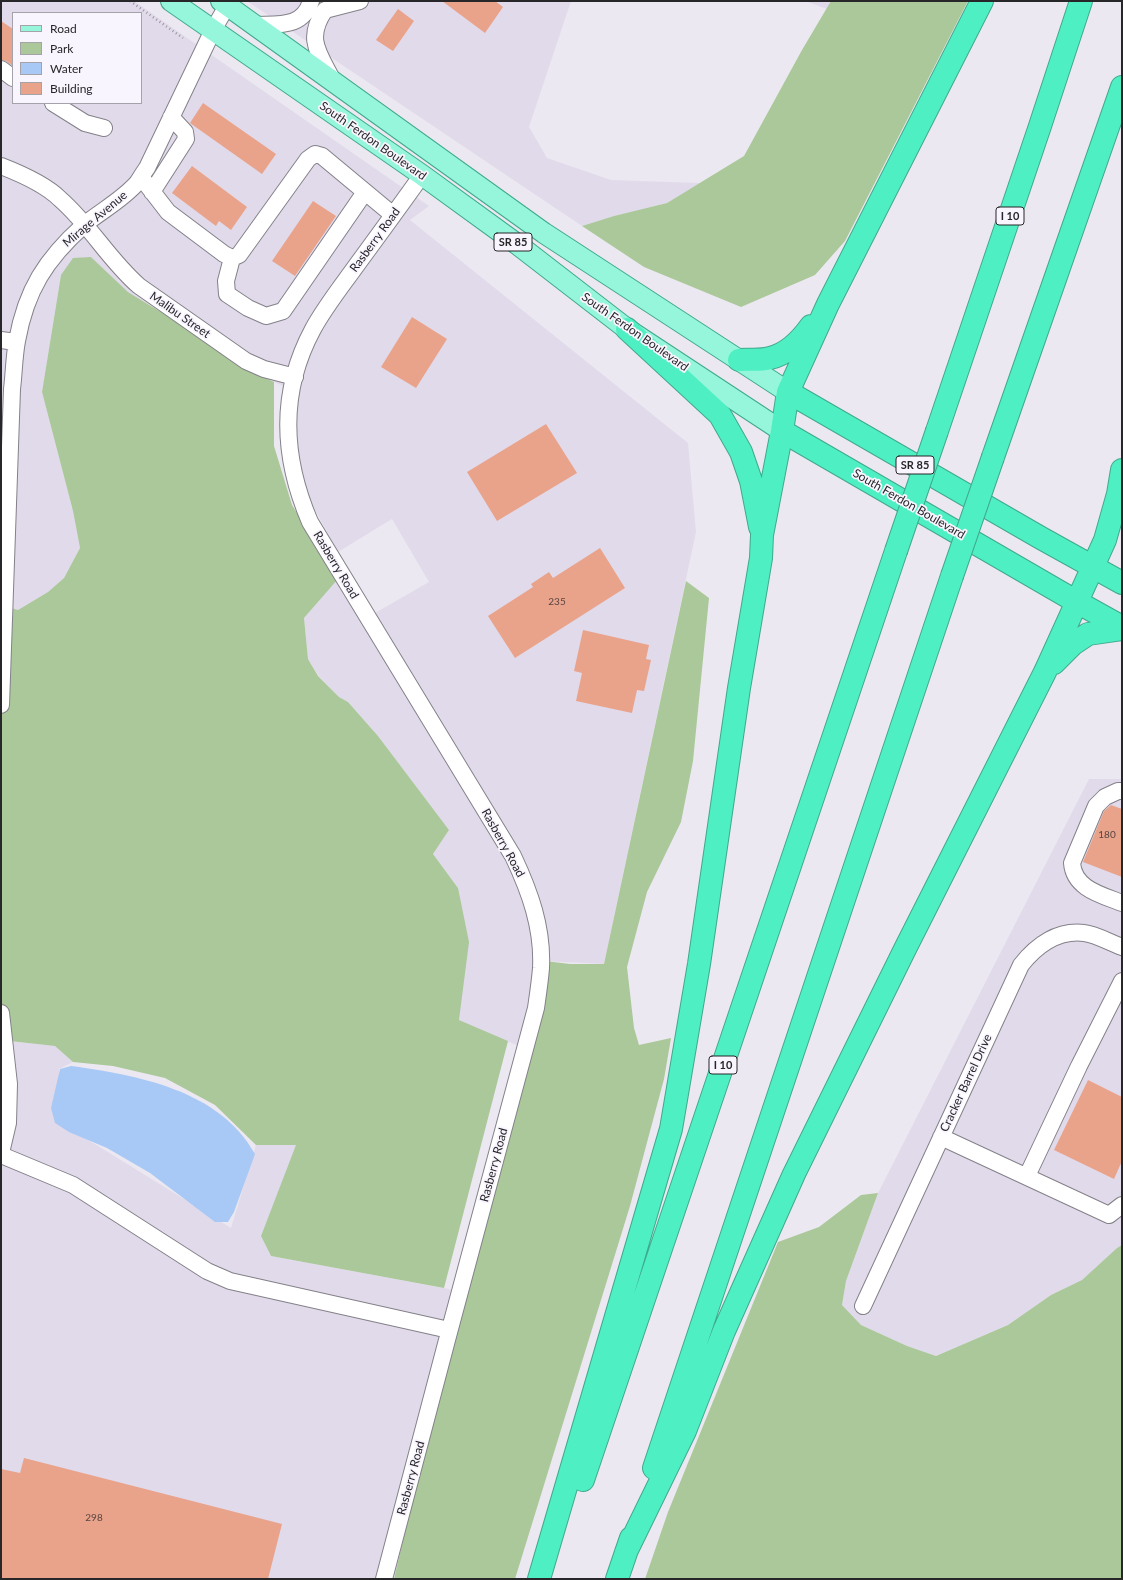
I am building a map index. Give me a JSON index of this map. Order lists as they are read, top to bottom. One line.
{"streets":{"highway":["South Ferdon Boulevard","I 10","SR 85"],"street":["Mirage Avenue","Rasberry Road","Malibu Street","Cracker Barrel Drive"]},"crossings":[["South Ferdon Boulevard","Mirage Avenue"],["South Ferdon Boulevard","Rasberry Road"],["Mirage Avenue","Malibu Street"],["Rasberry Road","Malibu Street"]],"house_numbers":["235","180","298"],"legend":["Road","Park","Water","Building"]}
